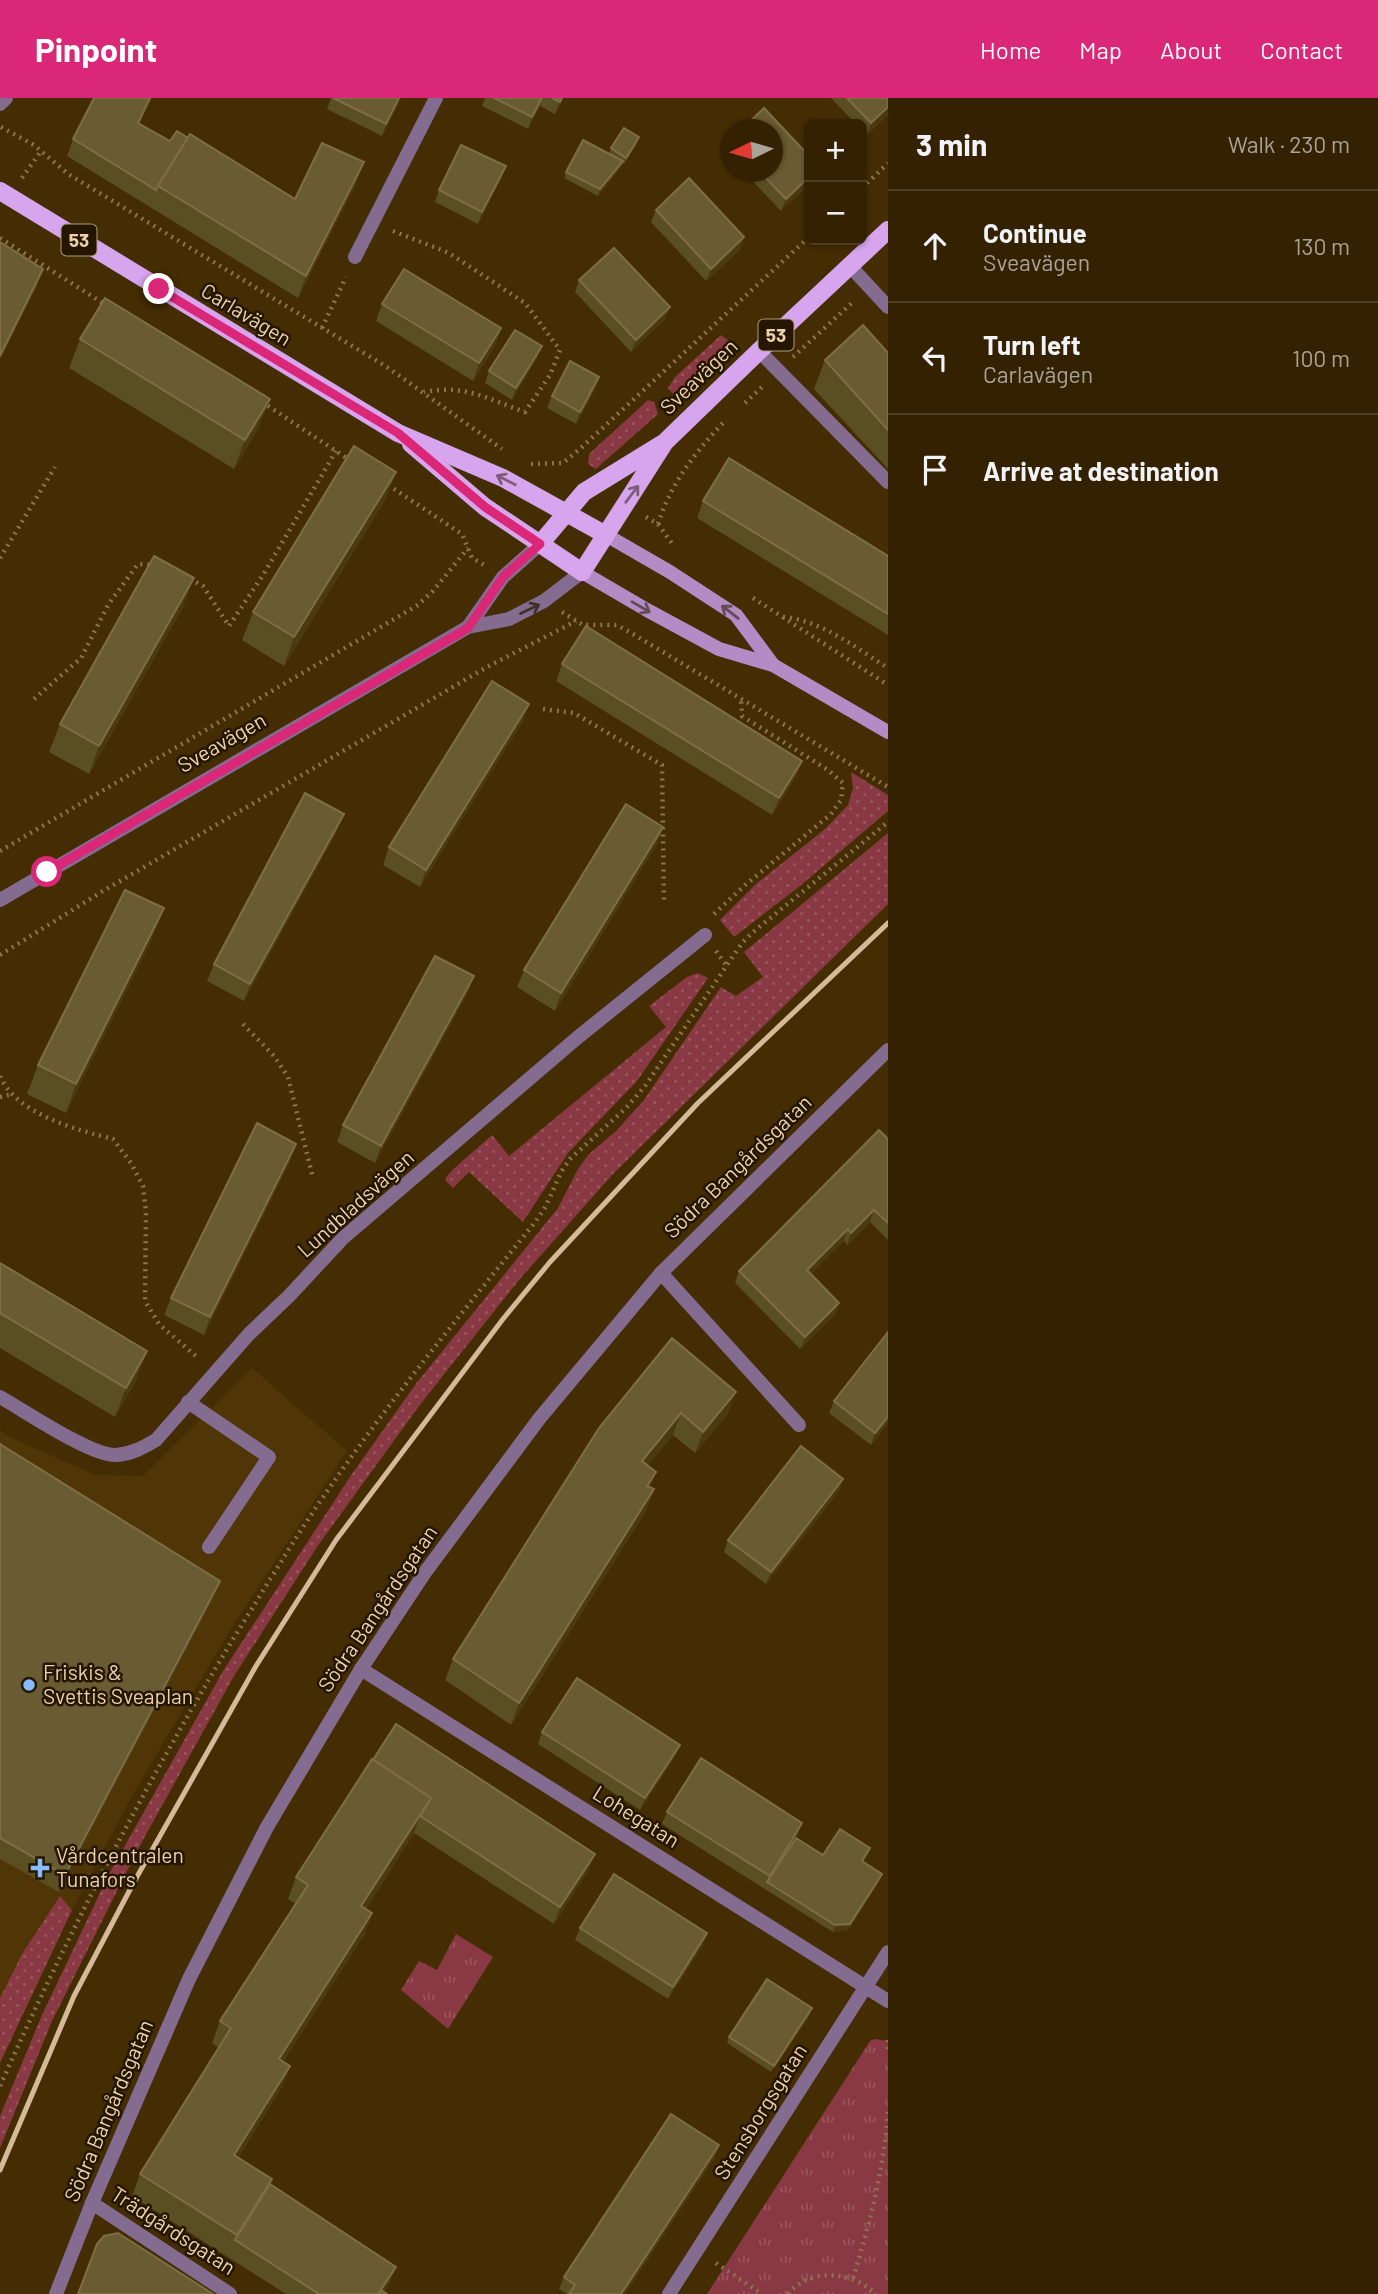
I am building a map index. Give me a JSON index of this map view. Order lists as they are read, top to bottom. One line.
{"streets":{"main road":["53","Carlavägen","Sveavägen"],"street":["Södra Bangårdsgatan","Lundbladsvägen","Lohegatan","Stensborgsgatan","Trädgårdsgatan"]},"crossings":[["Carlavägen","Sveavägen"],["Södra Bangårdsgatan","Lohegatan"],["Södra Bangårdsgatan","Trädgårdsgatan"],["Lohegatan","Stensborgsgatan"]],"places":{"other":["Friskis & Svettis Sveaplan"],"health":["Vårdcentralen Tunafors"]},"north":"left","page":{"header":"Pinpoint","nav":["Home","Map","About","Contact"],"heading":["3 min","Walk · 230 m"],"map_buttons":["+","−"],"list":[["Continue","Sveavägen","130 m"],["Turn left","Carlavägen","100 m"],"Arrive at destination"]}}
